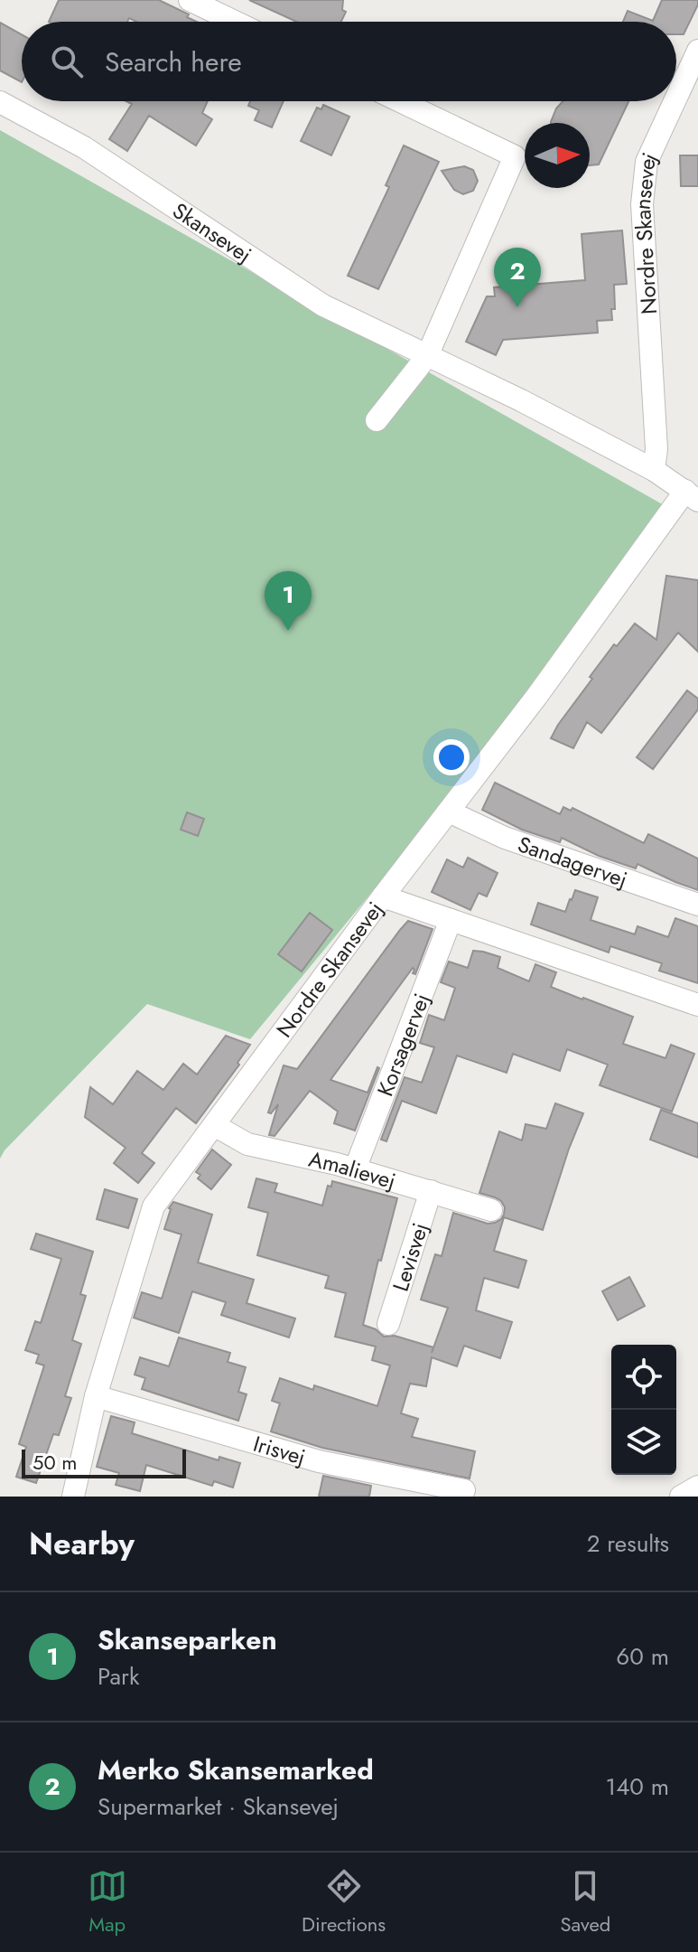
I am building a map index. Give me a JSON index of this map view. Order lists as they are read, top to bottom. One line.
{"streets":{"street":["Skansevej","Nordre Skansevej","Sandagervej","Korsagervej","Amalievej","Levisvej","Irisvej"]},"crossings":[["Skansevej","Nordre Skansevej"],["Nordre Skansevej","Sandagervej"],["Nordre Skansevej","Amalievej"],["Nordre Skansevej","Irisvej"],["Korsagervej","Amalievej"],["Amalievej","Levisvej"]],"scale_bar":"50 m","north":"right","page":{"search":"Search here","pins":["2","1"],"scale":"50 m","heading":["Nearby","2 results"],"list":[{"mark":"1","name":"Skanseparken","note":"Park","value":"60 m"},{"mark":"2","name":"Merko Skansemarked","note":"Supermarket · Skansevej","value":"140 m"}],"nav":["Map","Directions","Saved"]}}
